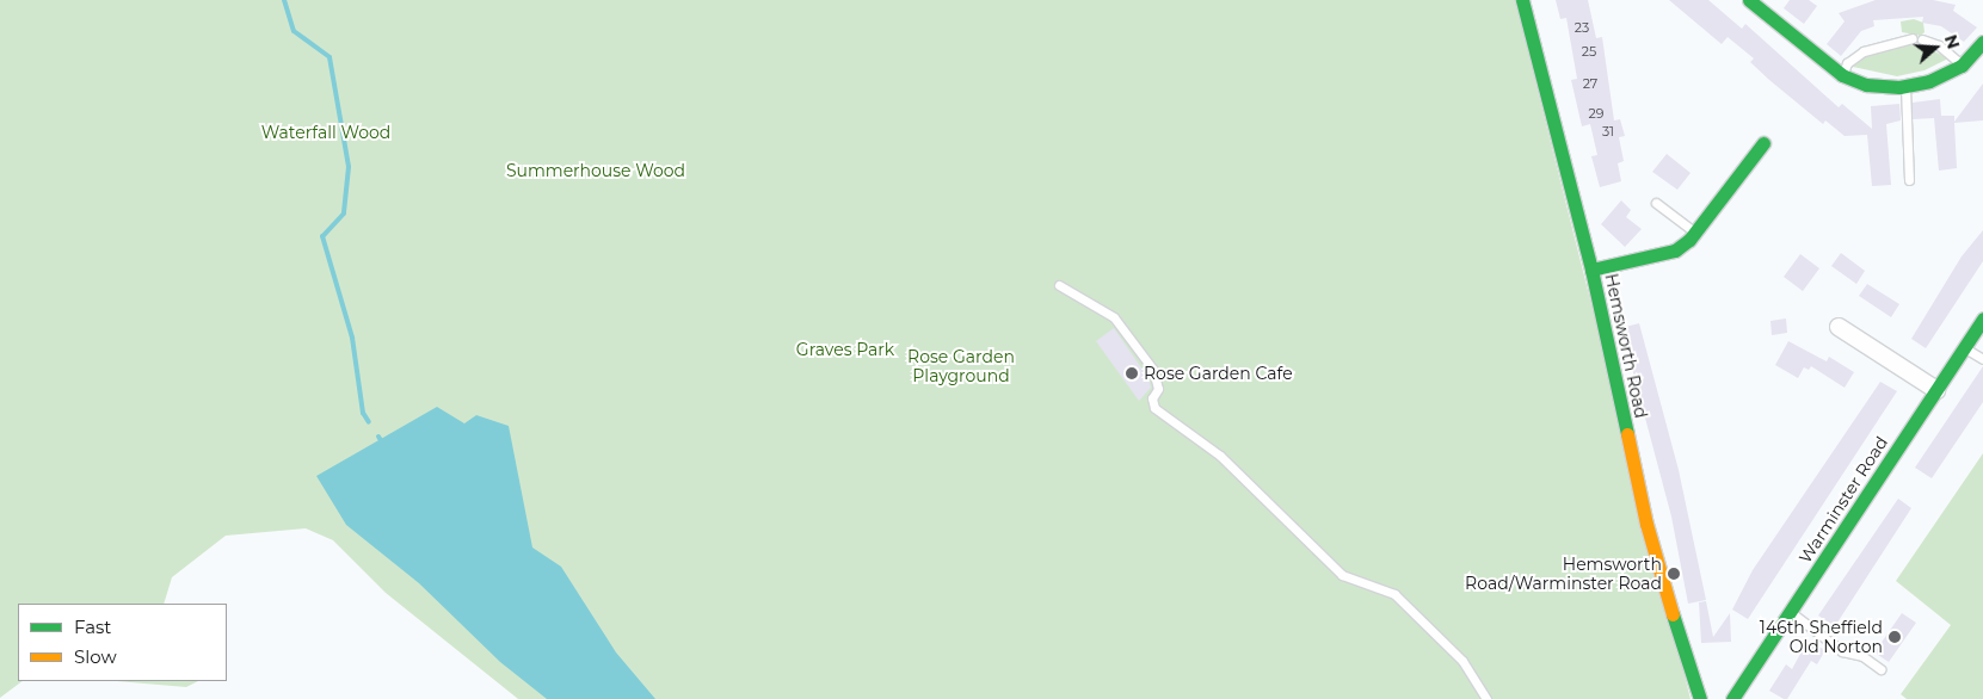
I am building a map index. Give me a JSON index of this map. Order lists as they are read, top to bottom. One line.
{"streets":{"street":["Hemsworth Road","Warminster Road"]},"parks":["Waterfall Wood","Summerhouse Wood","Graves Park","Rose Garden Playground"],"places":["Rose Garden Cafe","Hemsworth Road/Warminster Road","146th Sheffield Old Norton"],"house_numbers":["23","25","27","29","31"],"legend":["Fast","Slow"],"north":"right"}
